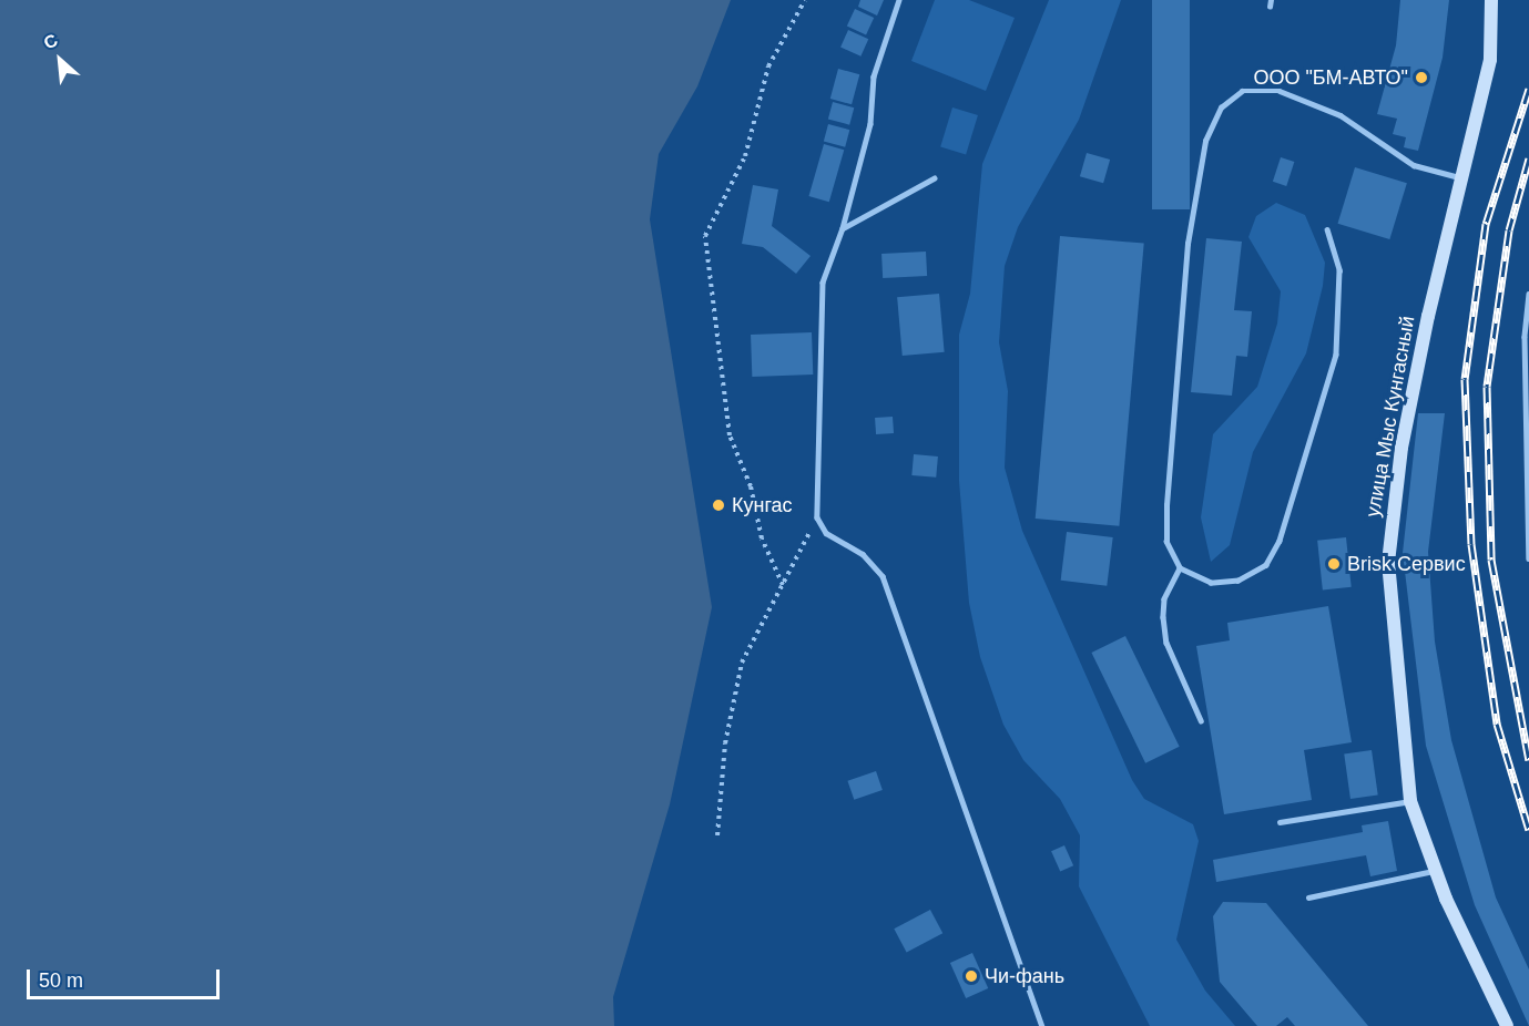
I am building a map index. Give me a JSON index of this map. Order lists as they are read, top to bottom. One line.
{"streets":{"street":["улица Мыс Кунгасный"]},"places":["ООО \"БМ-АВТО\"","Кунгас","Brisk Сервис","Чи-фань"],"scale_bar":"50 m","north":"top left"}
